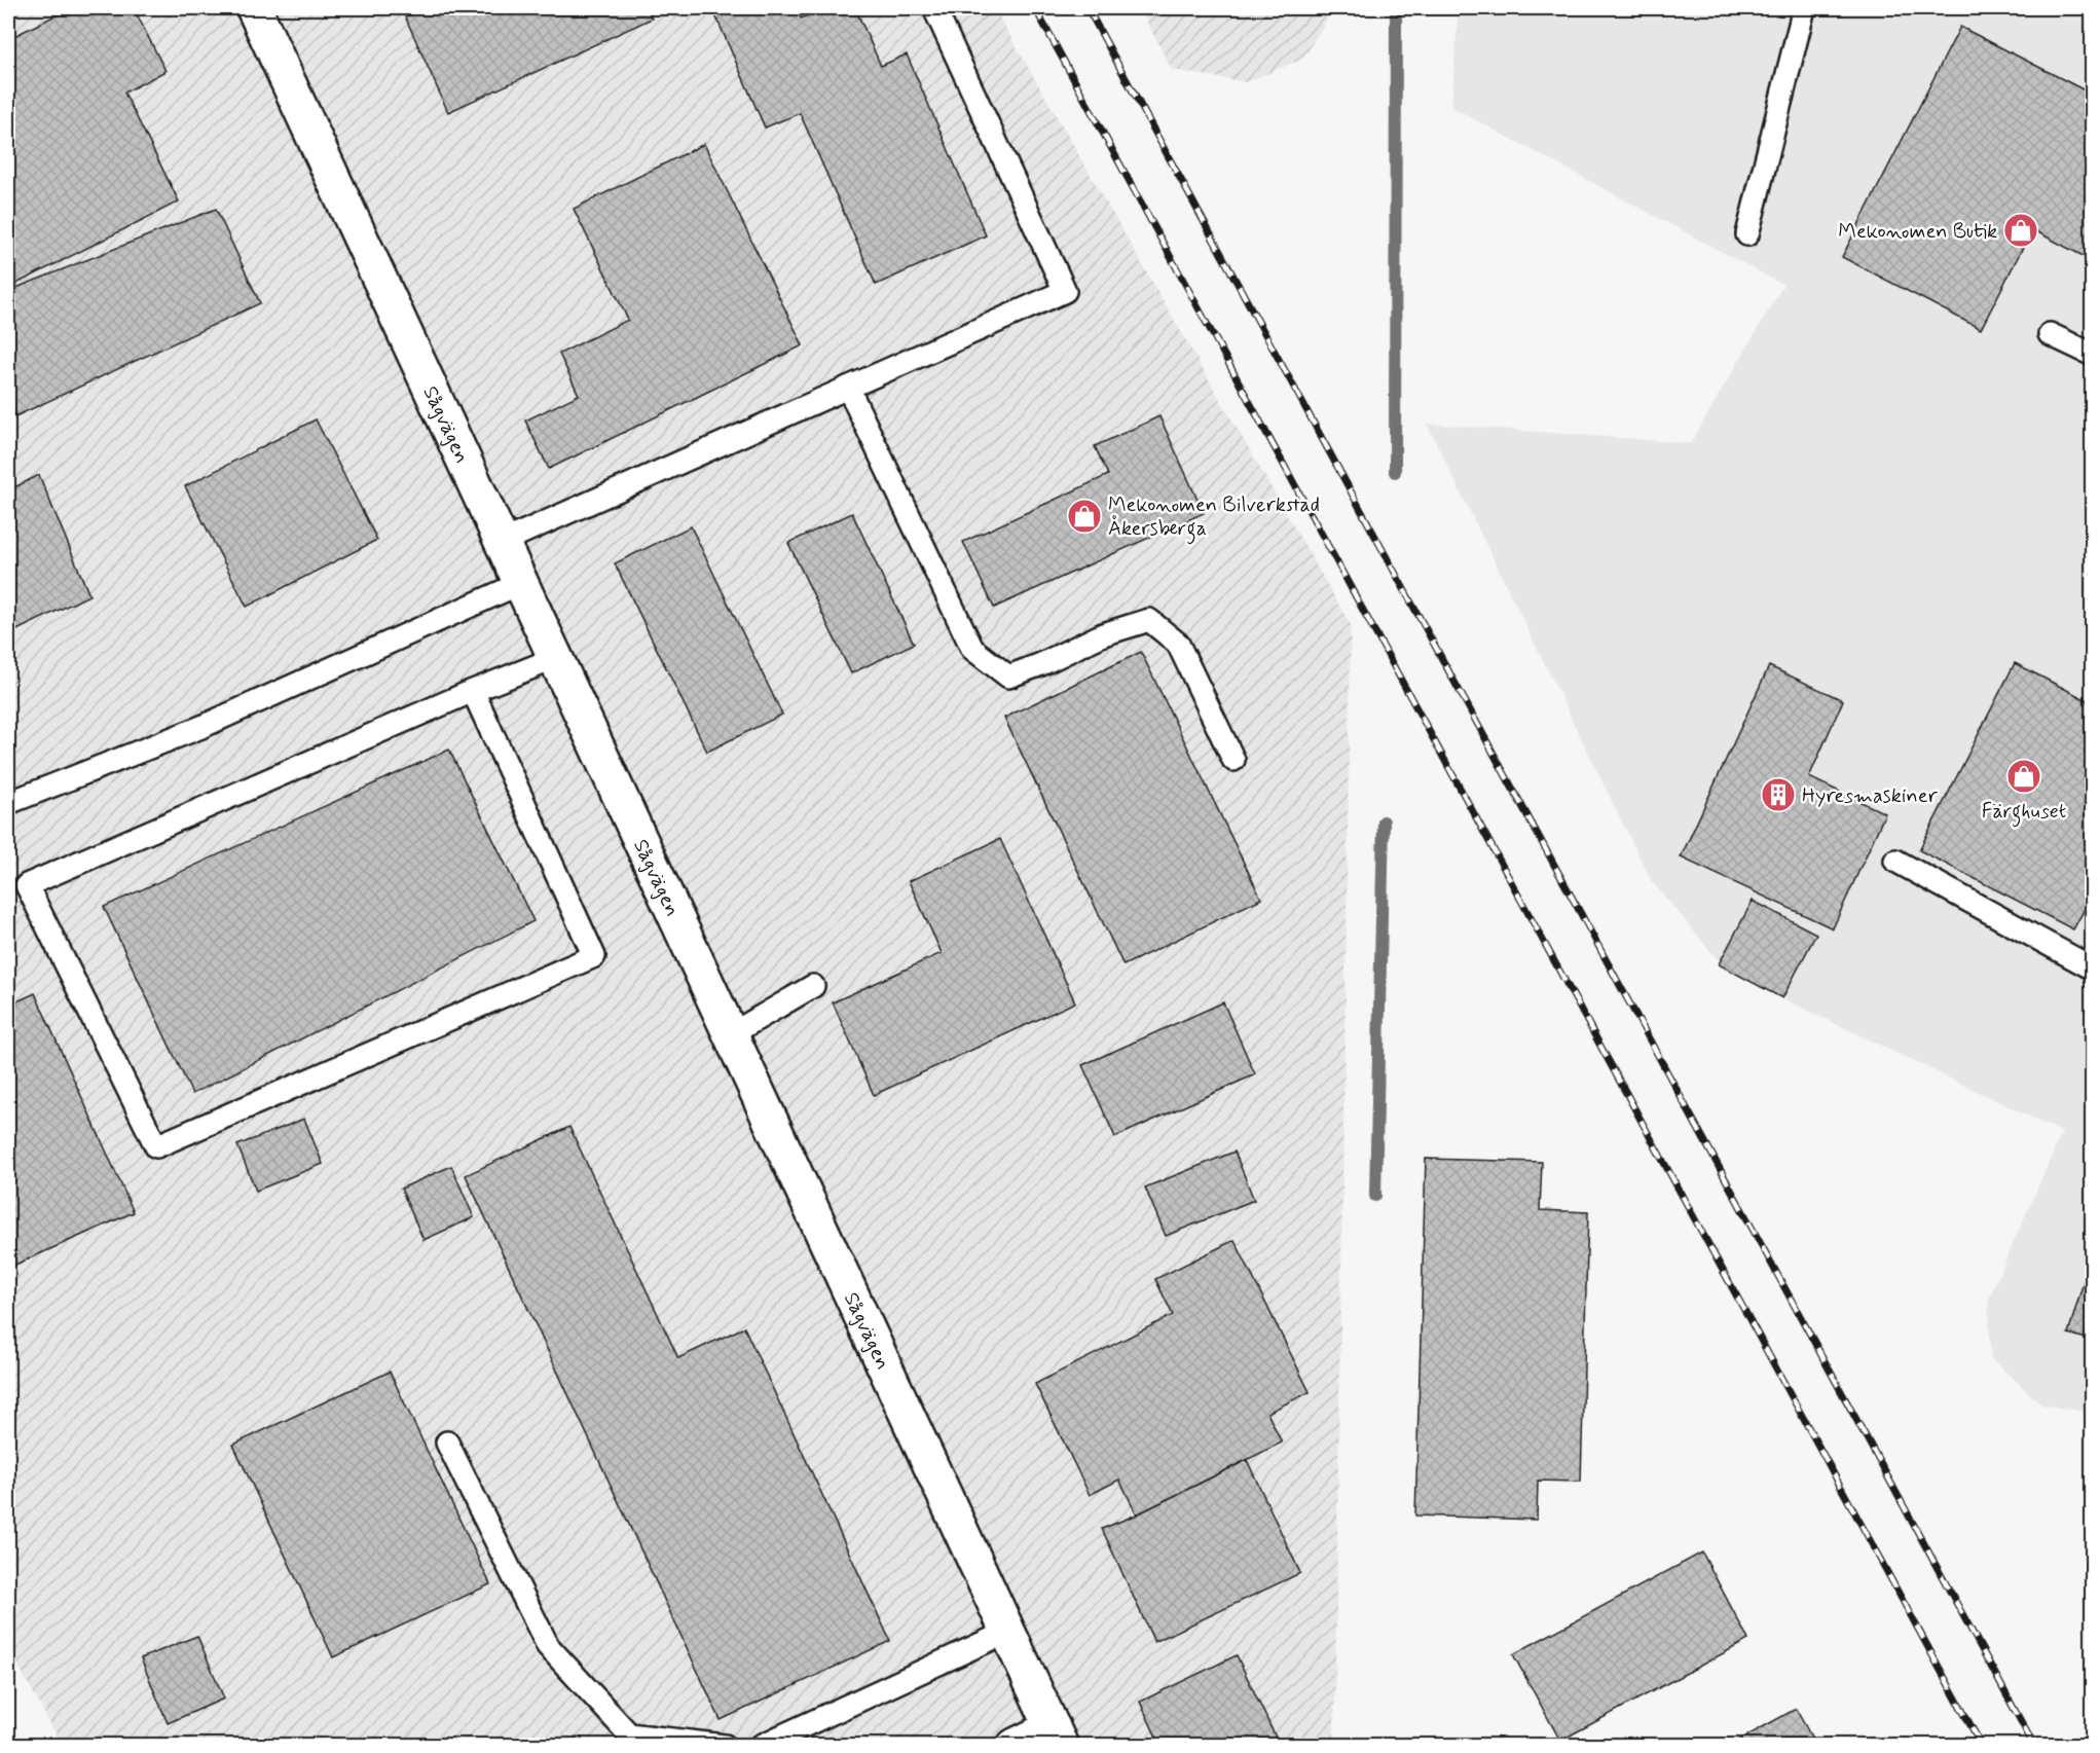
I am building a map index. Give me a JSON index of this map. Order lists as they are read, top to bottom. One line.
{"streets":{"street":["Sågvägen"]},"places":{"shop":["Mekonomen Butik","Mekonomen Bilverkstad Åkersberga","Färghuset"],"building":["Hyresmaskiner"]}}
